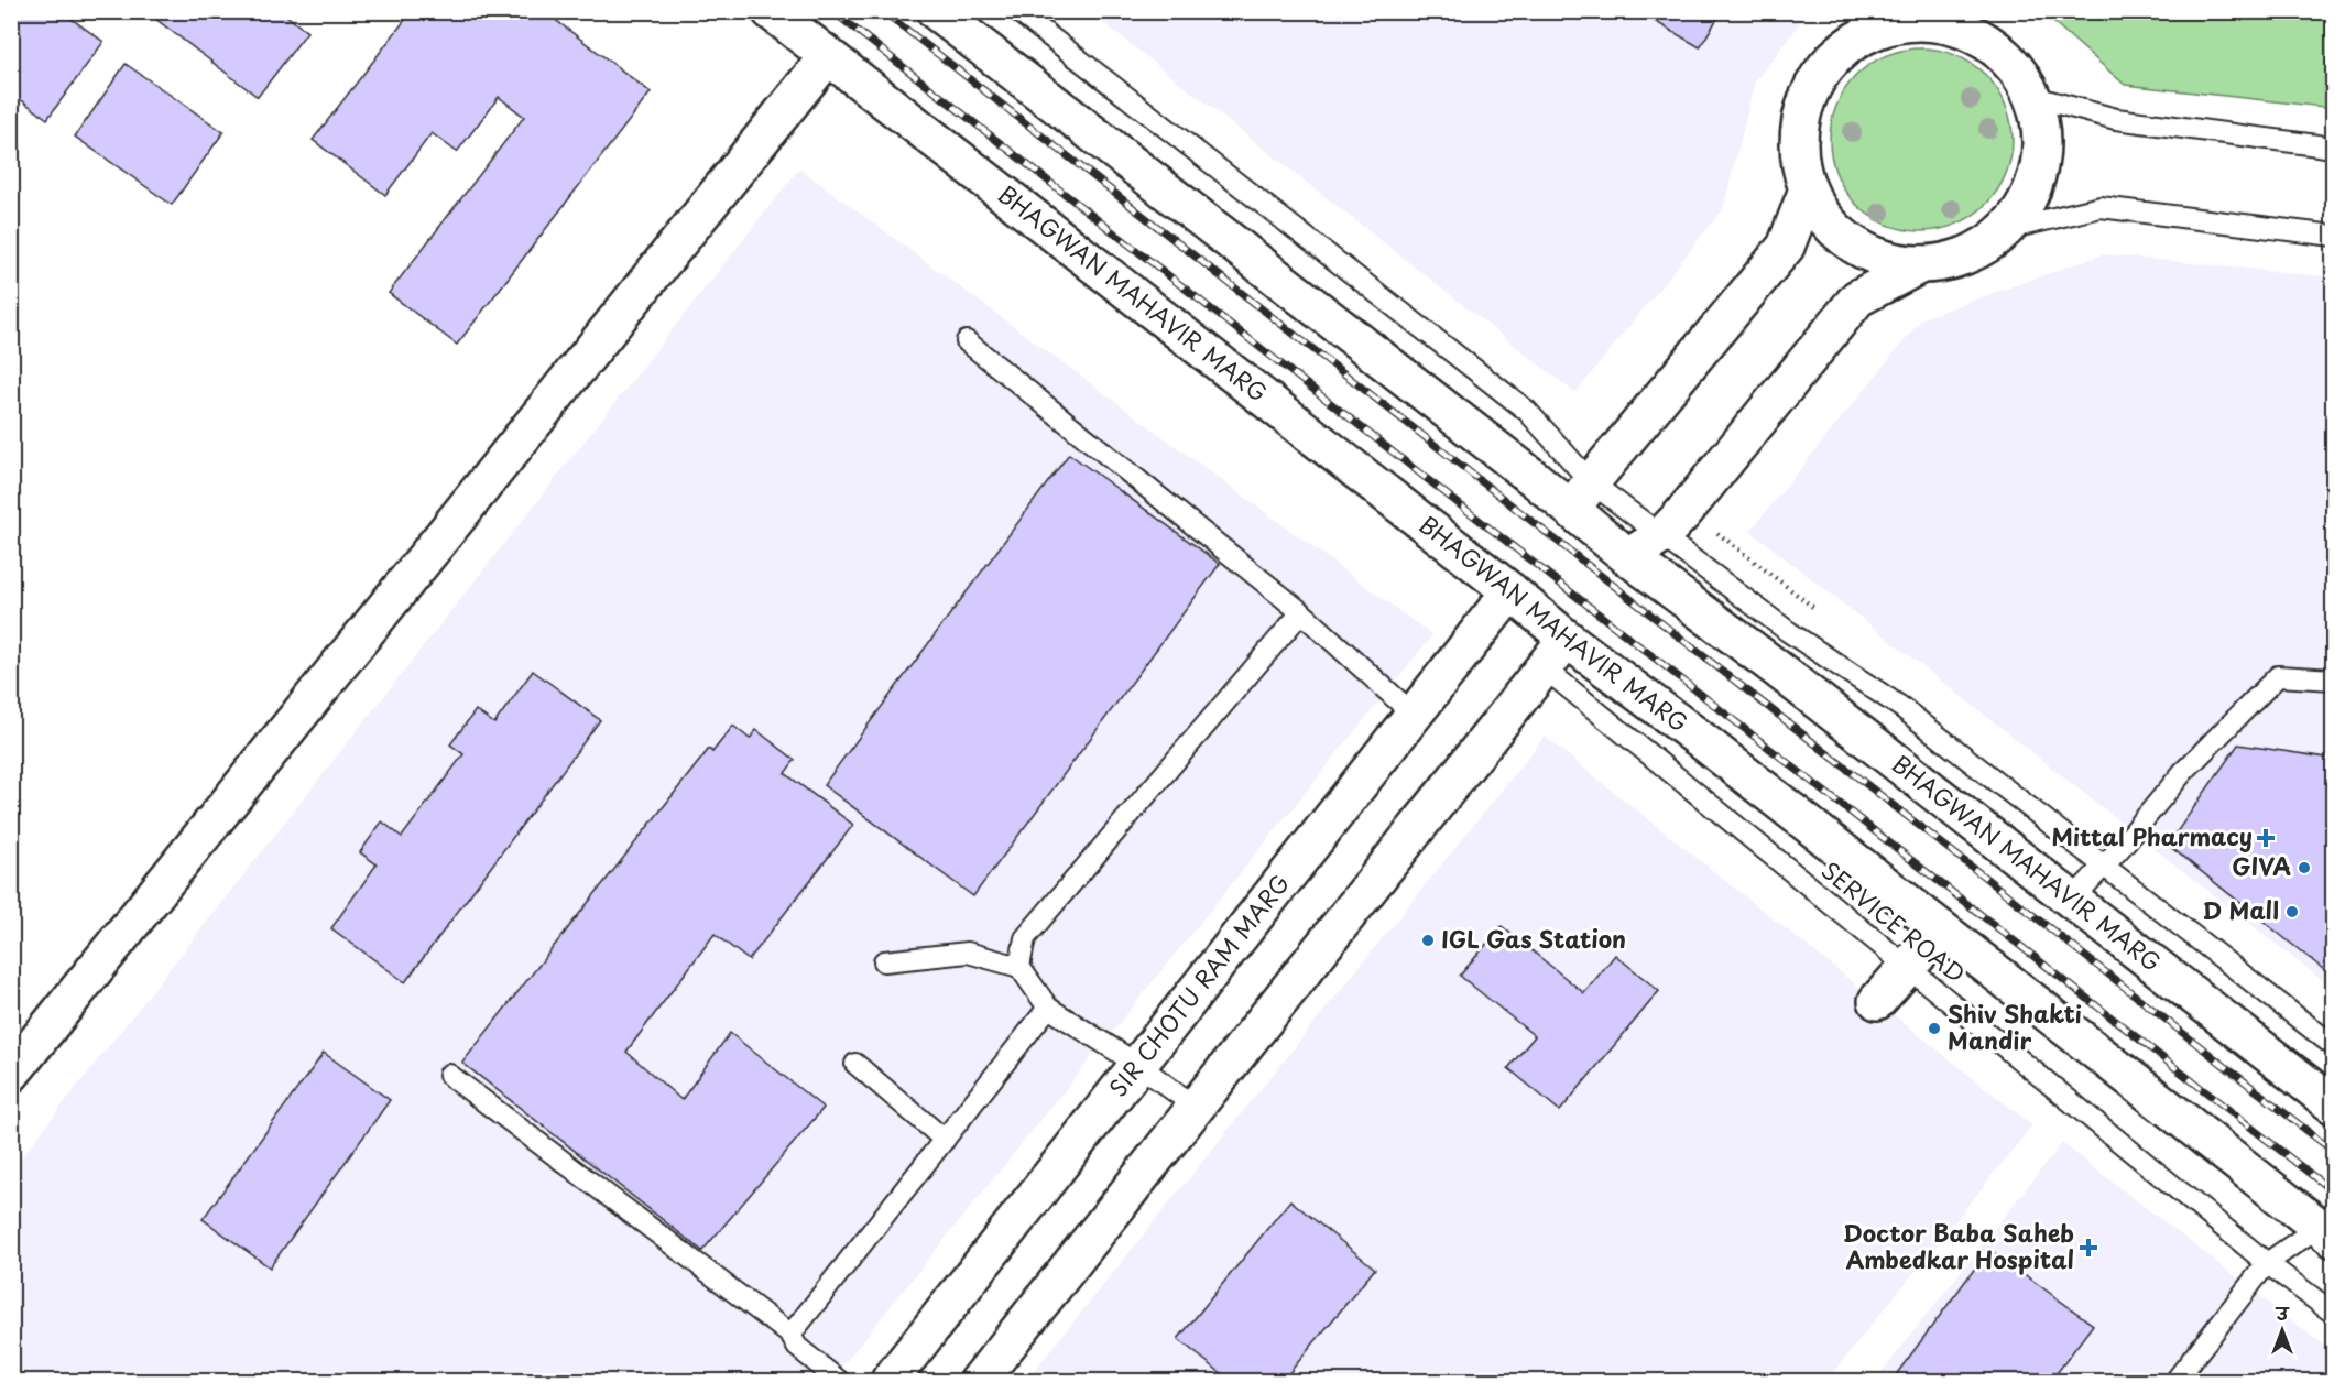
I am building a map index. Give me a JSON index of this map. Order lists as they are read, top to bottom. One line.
{"streets":{"street":["BHAGWAN MAHAVIR MARG","SIR CHOTU RAM MARG"],"lane":["SERVICE ROAD"]},"crossings":[["BHAGWAN MAHAVIR MARG","SIR CHOTU RAM MARG"]],"places":{"health":["Mittal Pharmacy","Doctor Baba Saheb Ambedkar Hospital"],"other":["GIVA","D Mall","IGL Gas Station","Shiv Shakti Mandir"]},"north":"top"}
